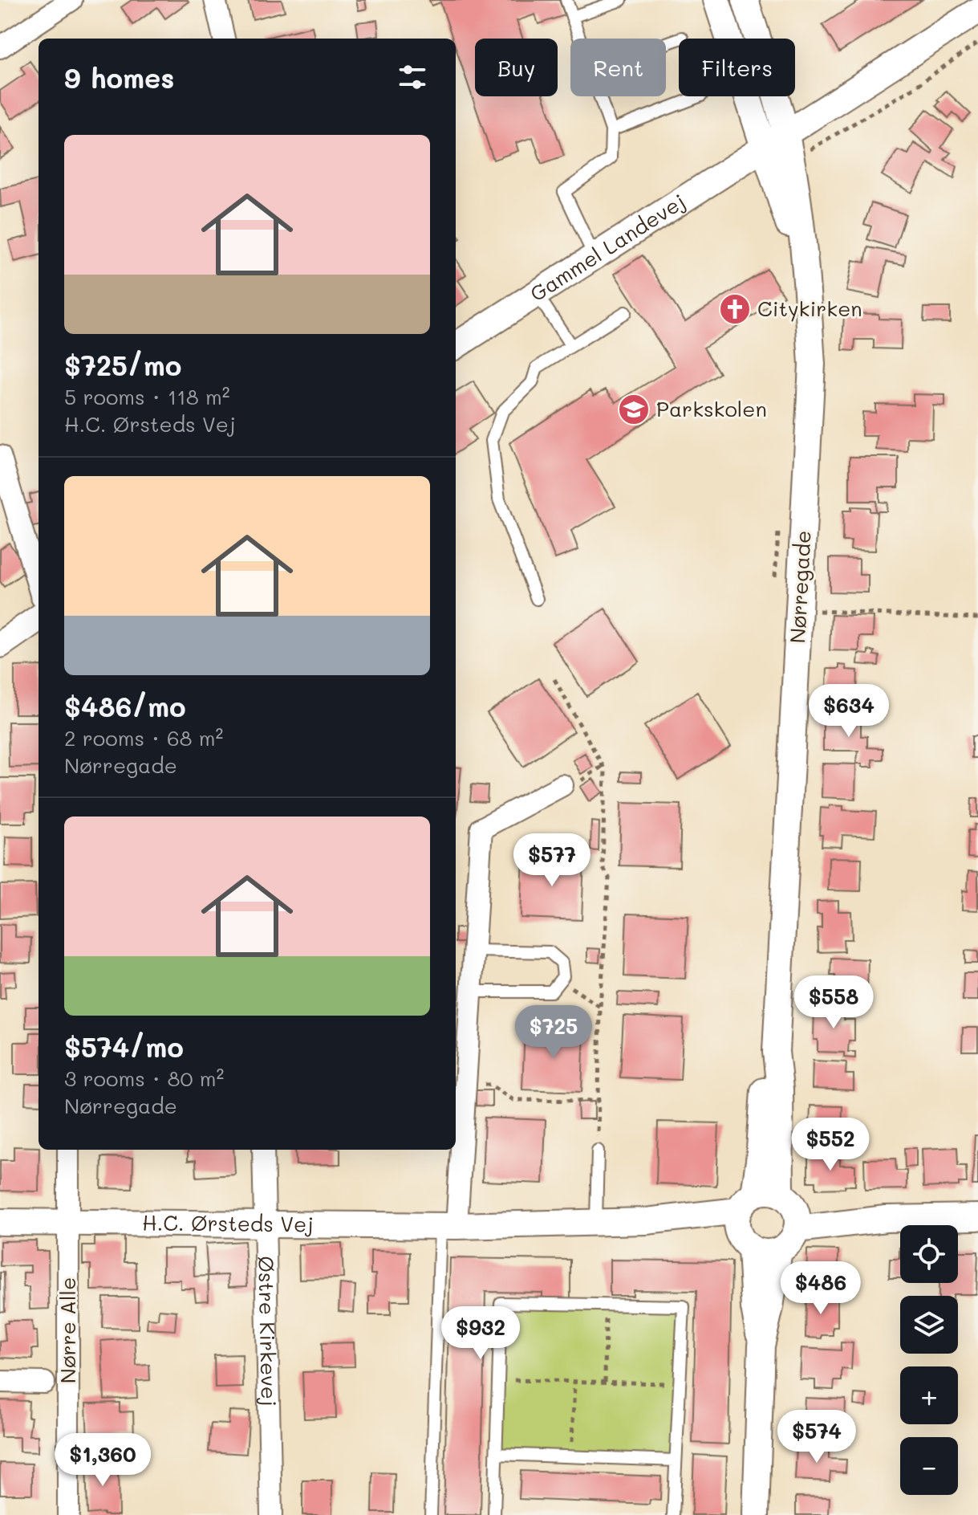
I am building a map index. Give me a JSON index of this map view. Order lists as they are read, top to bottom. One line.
{"streets":{"street":["Gammel Landevej","Nørregade","H.C. Ørsteds Vej","Nørre Alle","Østre Kirkevej"]},"crossings":[["Gammel Landevej","Nørregade"],["Nørregade","H.C. Ørsteds Vej"],["H.C. Ørsteds Vej","Nørre Alle"],["H.C. Ørsteds Vej","Østre Kirkevej"]],"places":{"church":["Citykirken"],"school or university":["Parkskolen"]},"page":{"chip":["Buy","Rent","Filters"],"heading":"9 homes","list":[{"name":"$725/mo","note":"5 rooms · 118 m² · H.C. Ørsteds Vej"},{"name":"$486/mo","note":"2 rooms · 68 m² · Nørregade"},{"name":"$574/mo","note":"3 rooms · 80 m² · Nørregade"}],"price":["$634","$577","$558","$725","$552","$486","$932","$574","$1,360"],"map_buttons":["+","−"]}}
